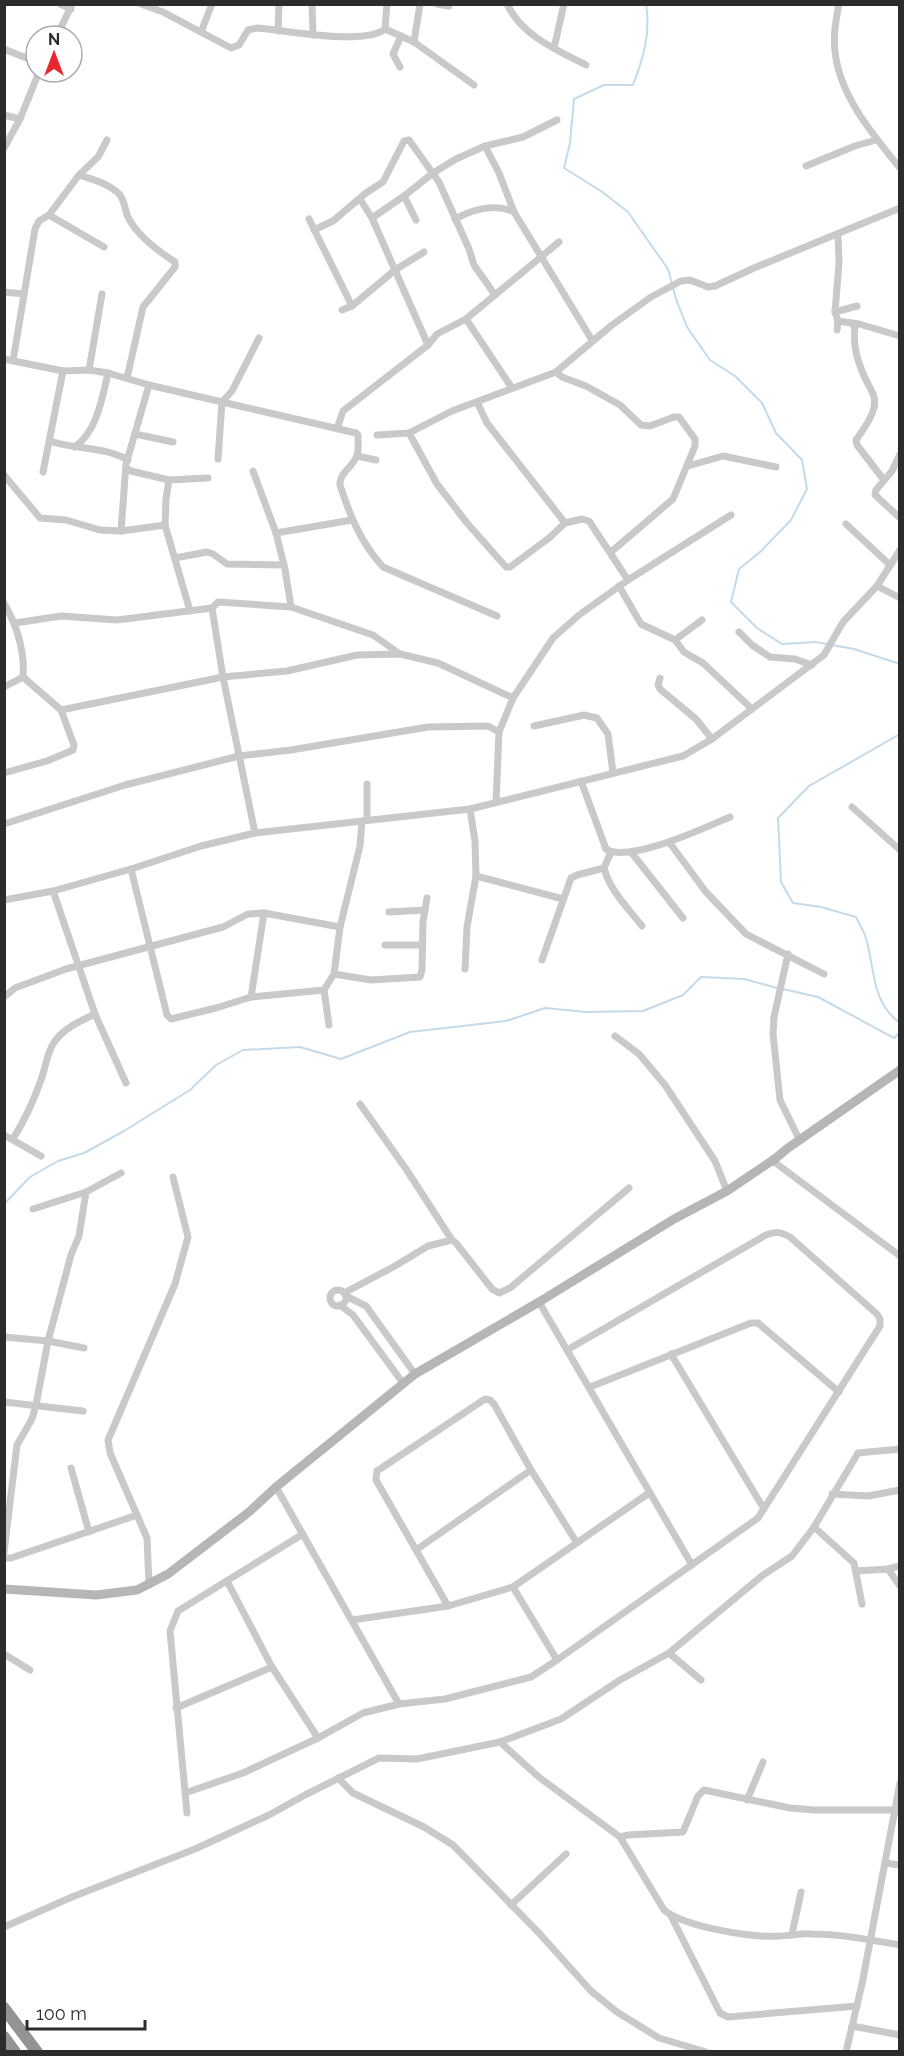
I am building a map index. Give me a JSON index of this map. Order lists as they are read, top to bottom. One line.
{"scale_bar":"100 m","north":"top"}
